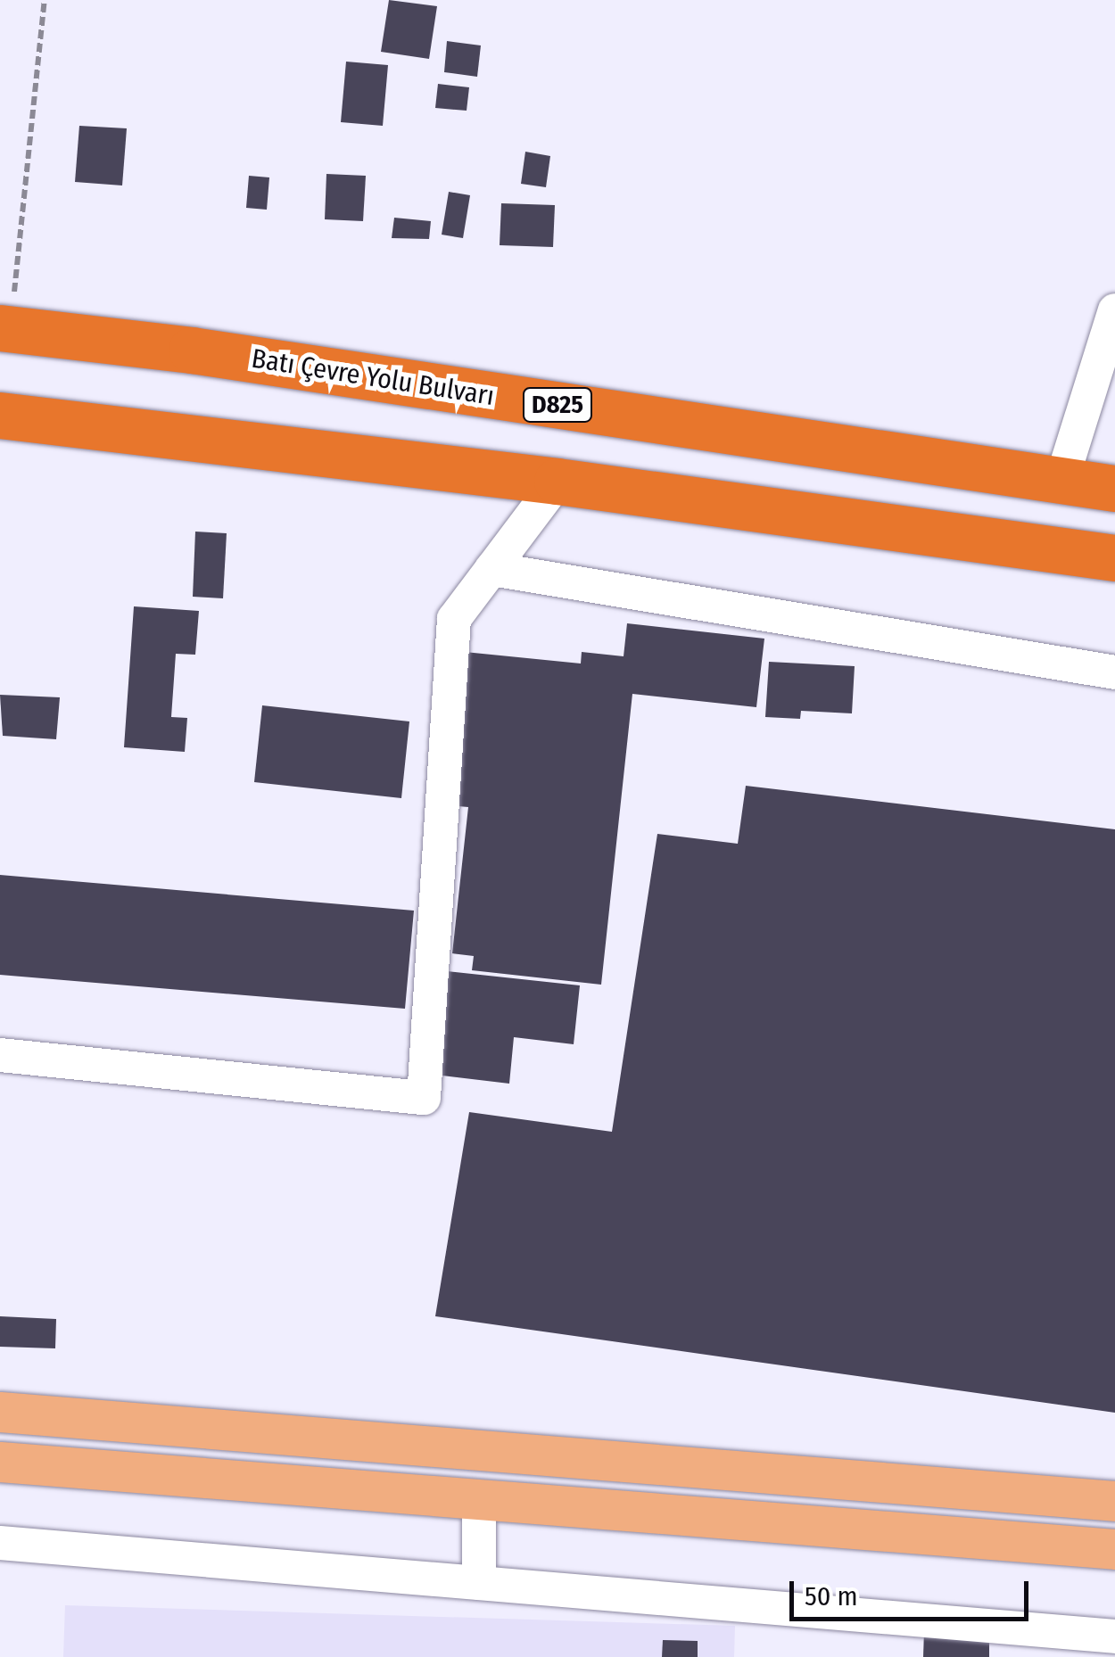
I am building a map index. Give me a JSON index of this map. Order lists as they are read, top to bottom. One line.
{"streets":{"highway":["Batı Çevre Yolu Bulvarı","D825"]},"scale_bar":"50 m"}
